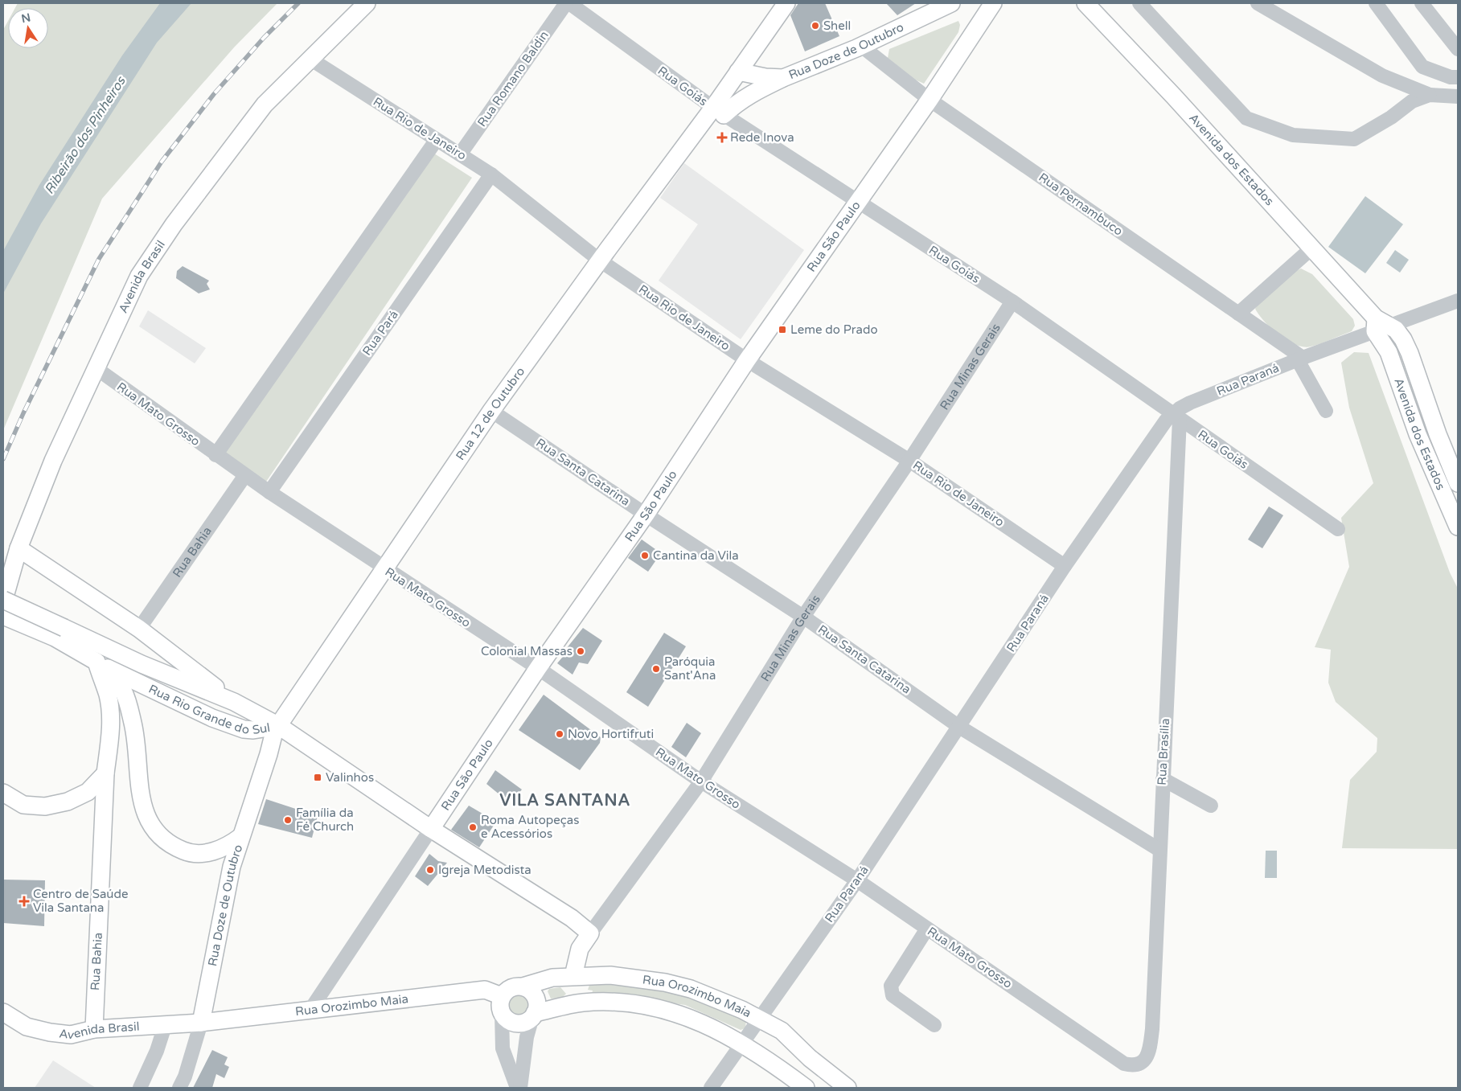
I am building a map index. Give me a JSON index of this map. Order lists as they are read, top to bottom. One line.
{"streets":{"main road":["Rua Doze de Outubro","Avenida dos Estados","Rua São Paulo","Avenida Brasil","Rua Minas Gerais","Rua 12 de Outubro","Rua Bahia","Rua Rio Grande do Sul","Rua Orozimbo Maia"],"street":["Rua Romano Baldin","Rua Goiás","Rua Rio de Janeiro","Rua Pernambuco","Rua Pará","Rua Paraná","Rua Mato Grosso","Rua Santa Catarina","Rua Brasília"]},"crossings":[["Rua Doze de Outubro","Rua Pernambuco"],["Rua Doze de Outubro","Avenida Brasil"],["Rua Doze de Outubro","Rua 12 de Outubro"],["Rua Doze de Outubro","Rua Rio Grande do Sul"],["Rua Doze de Outubro","Rua Orozimbo Maia"],["Rua Romano Baldin","Rua Goiás"],["Rua Romano Baldin","Rua Rio de Janeiro"],["Rua Goiás","Rua São Paulo"],["Rua Goiás","Rua Minas Gerais"],["Rua Goiás","Rua Paraná"],["Rua Goiás","Rua 12 de Outubro"],["Rua Goiás","Rua Brasília"],["Rua Rio de Janeiro","Rua São Paulo"],["Rua Rio de Janeiro","Avenida Brasil"],["Rua Rio de Janeiro","Rua Pará"],["Rua Rio de Janeiro","Rua Minas Gerais"],["Rua Rio de Janeiro","Rua Paraná"],["Rua Rio de Janeiro","Rua 12 de Outubro"],["Avenida dos Estados","Rua Paraná"],["Rua Pernambuco","Rua São Paulo"],["Rua Pernambuco","Rua Paraná"],["Rua São Paulo","Rua Mato Grosso"],["Rua São Paulo","Rua Santa Catarina"],["Rua São Paulo","Rua Rio Grande do Sul"],["Rua São Paulo","Rua Orozimbo Maia"],["Avenida Brasil","Rua Mato Grosso"],["Avenida Brasil","Rua Bahia"],["Avenida Brasil","Rua Rio Grande do Sul"],["Avenida Brasil","Rua Orozimbo Maia"],["Rua Pará","Rua Mato Grosso"],["Rua Minas Gerais","Rua Mato Grosso"],["Rua Minas Gerais","Rua Santa Catarina"],["Rua Minas Gerais","Rua Rio Grande do Sul"],["Rua Minas Gerais","Rua Orozimbo Maia"],["Rua Paraná","Rua Mato Grosso"],["Rua Paraná","Rua Santa Catarina"],["Rua Paraná","Rua Brasília"],["Rua Paraná","Rua Orozimbo Maia"],["Rua 12 de Outubro","Rua Mato Grosso"],["Rua 12 de Outubro","Rua Santa Catarina"],["Rua 12 de Outubro","Rua Rio Grande do Sul"],["Rua Mato Grosso","Rua Bahia"],["Rua Mato Grosso","Rua Brasília"],["Rua Santa Catarina","Rua Brasília"],["Rua Bahia","Rua Rio Grande do Sul"]],"districts":["VILA SANTANA"],"water":["Ribeirão dos Pinheiros"],"places":{"other":["Shell","Cantina da Vila","Colonial Massas","Paróquia Sant'Ana","Novo Hortifruti","Família da Fé Church","Roma Autopeças e Acessórios","Igreja Metodista"],"health":["Rede Inova","Centro de Saúde Vila Santana"],"transit":["Leme do Prado","Valinhos"]},"north":"top"}
